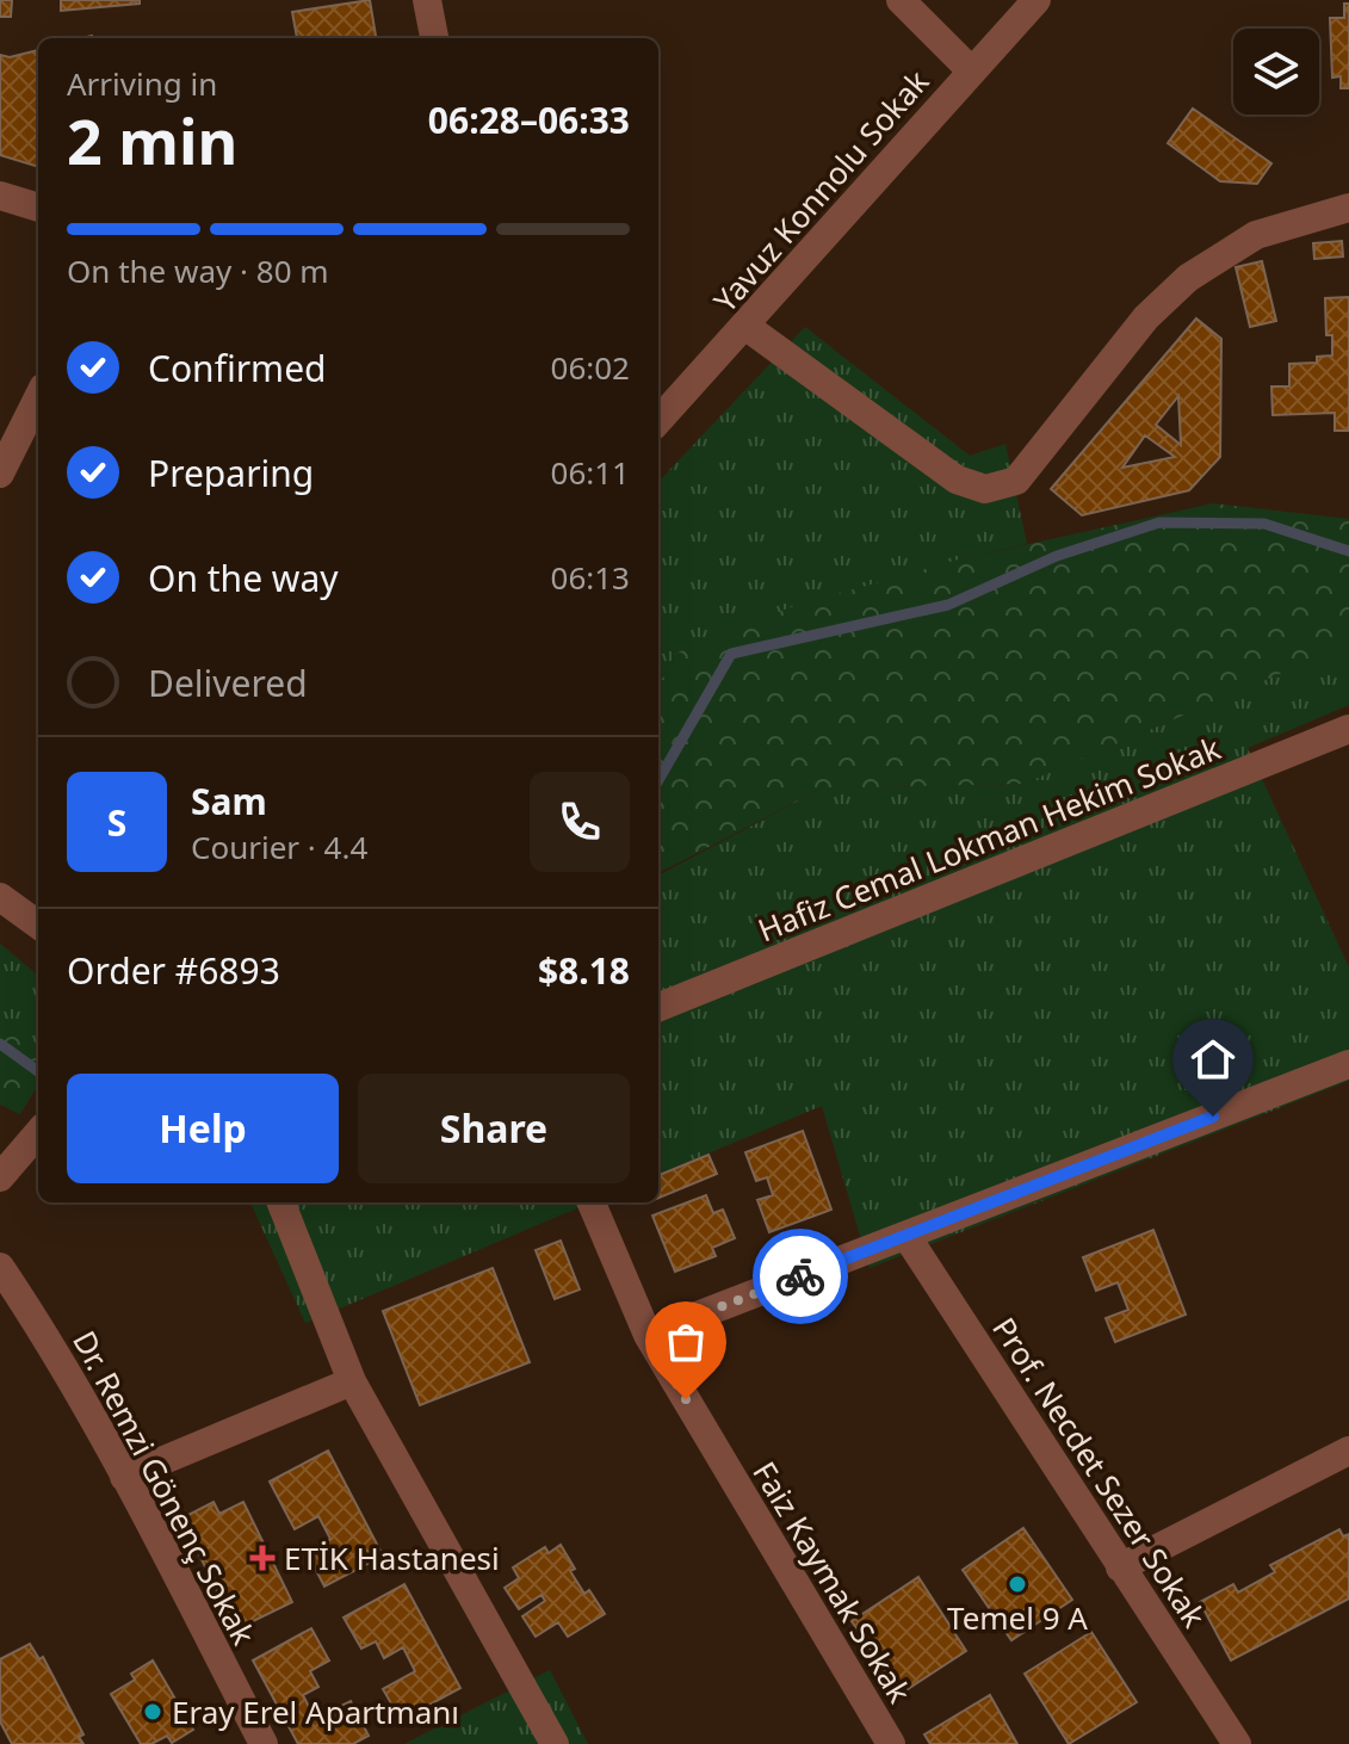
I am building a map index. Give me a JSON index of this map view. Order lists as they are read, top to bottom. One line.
{"streets":{"street":["Yavuz Konnolu Sokak","Hafiz Cemal Lokman Hekim Sokak","Prof. Necdet Sezer Sokak","Dr. Remzi Gönenç Sokak","Faiz Kaymak Sokak"]},"places":{"health":["ETİK Hastanesi"],"other":["Temel 9 A","Eray Erel Apartmanı"]},"page":{"heading":["2 min","Arriving in","06:28–06:33"],"panel":["Sam","Courier · 4.4","Order #6893","$8.18"],"bar":"On the way · 80 m","list":[["Confirmed","06:02"],["Preparing","06:11"],["On the way","06:13"],"Delivered"],"round":"S","buttons":["Help","Share"]}}
